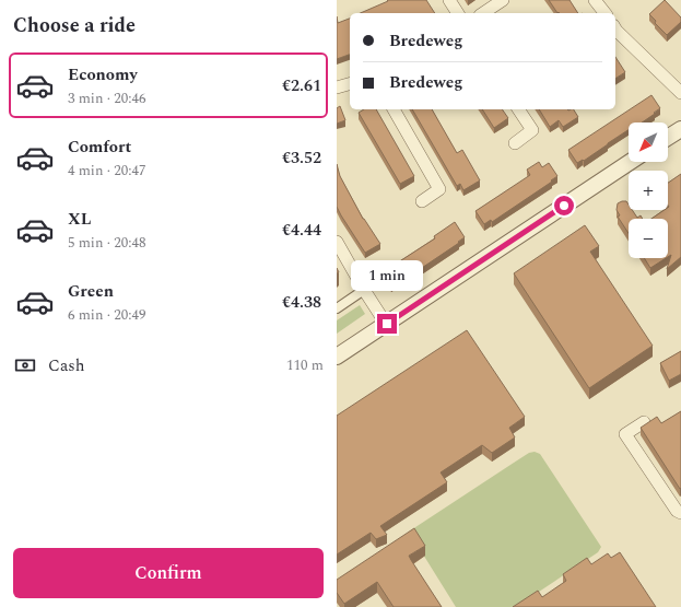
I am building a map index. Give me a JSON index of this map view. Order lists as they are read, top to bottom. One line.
{"north":"bottom left","page":{"heading":"Choose a ride","banner":["Bredeweg","Bredeweg"],"list":[{"name":"Economy","note":"3 min · 20:46","value":"€2.61"},{"name":"Comfort","note":"4 min · 20:47","value":"€3.52"},{"name":"XL","note":"5 min · 20:48","value":"€4.44"},{"name":"Green","note":"6 min · 20:49","value":"€4.38"}],"map_buttons":["+","−"],"bubble":"1 min","pay":["Cash","110 m"],"buttons":"Confirm"}}
